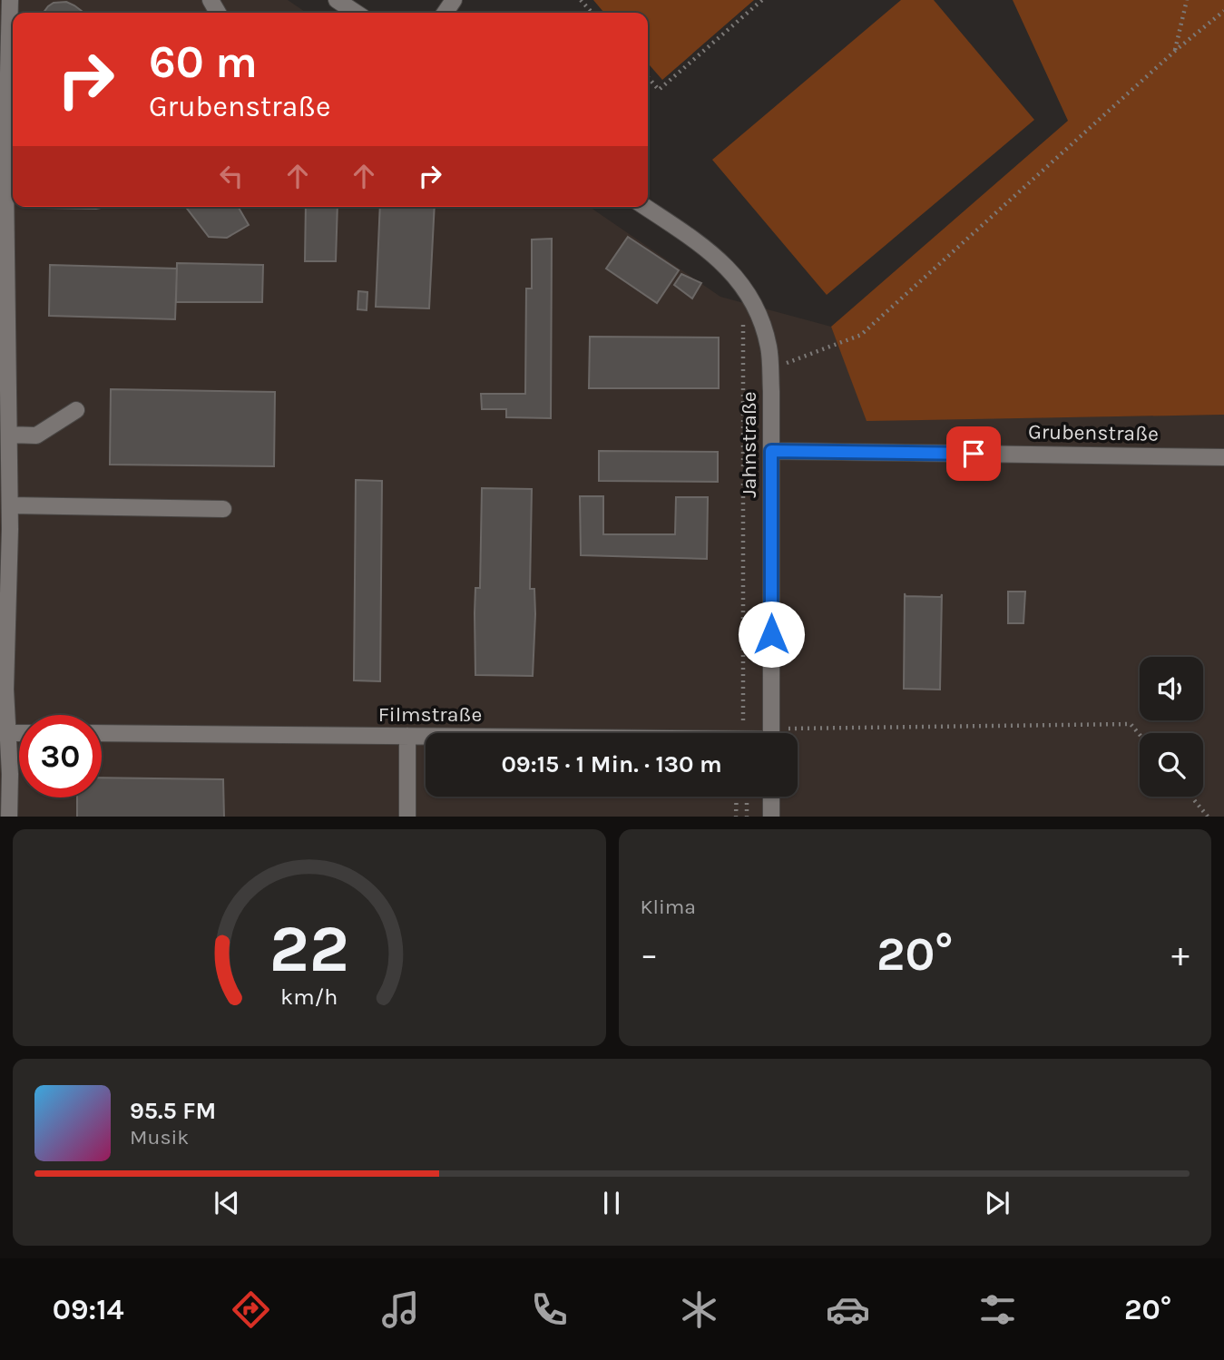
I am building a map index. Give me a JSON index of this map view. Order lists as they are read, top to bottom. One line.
{"streets":{"street":["Grubenstraße","Jahnstraße","Filmstraße"]},"crossings":[["Grubenstraße","Jahnstraße"]],"page":{"turn":["60 m","Grubenstraße"],"limit":"30","trip":"09:15 · 1 Min. · 130 m","tile":"Klima","heat":["−","20°","+"],"song":["95.5 FM","Musik"],"tabs":["09:14","20°"],"gauge":["22","km/h"]}}
